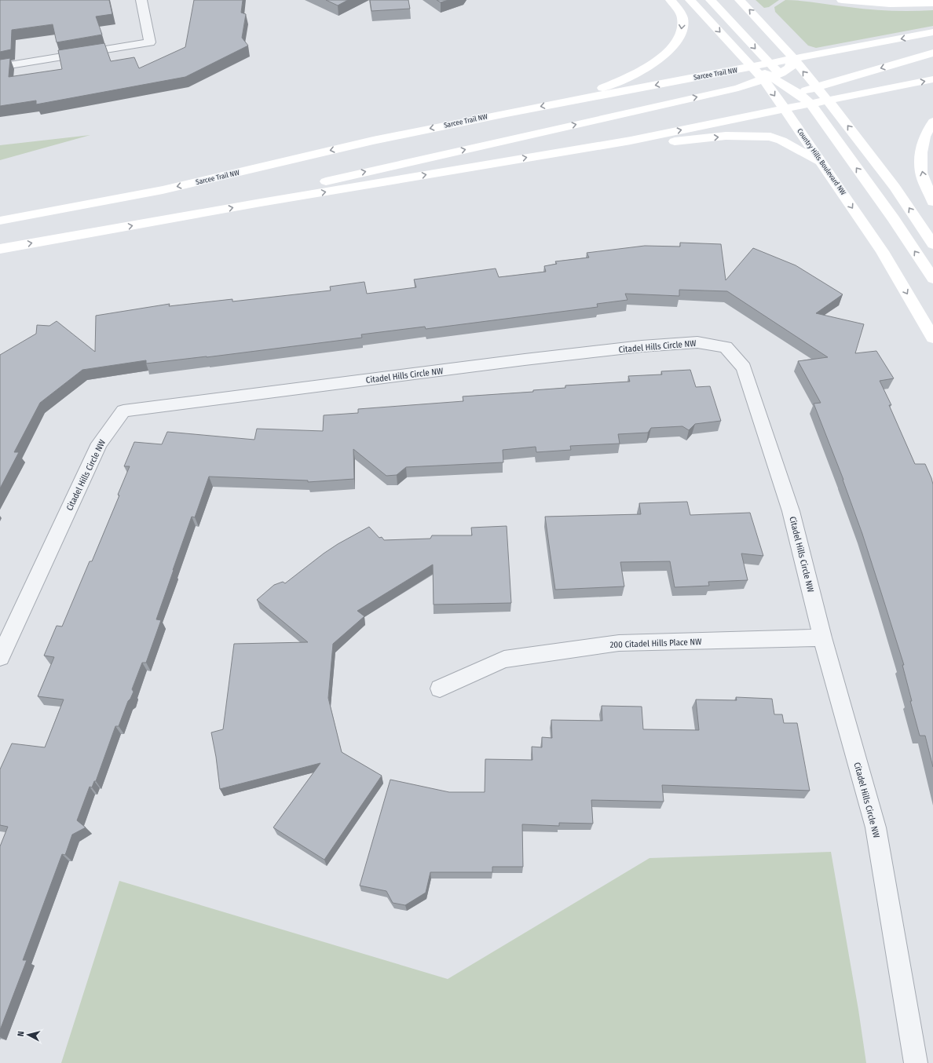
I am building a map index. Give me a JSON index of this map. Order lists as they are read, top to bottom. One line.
{"streets":{"main road":["Sarcee Trail NW","Country Hills Boulevard NW"],"street":["Citadel Hills Circle NW","200 Citadel Hills Place NW"]},"crossings":[["Sarcee Trail NW","Country Hills Boulevard NW"],["Citadel Hills Circle NW","200 Citadel Hills Place NW"]],"north":"left"}
